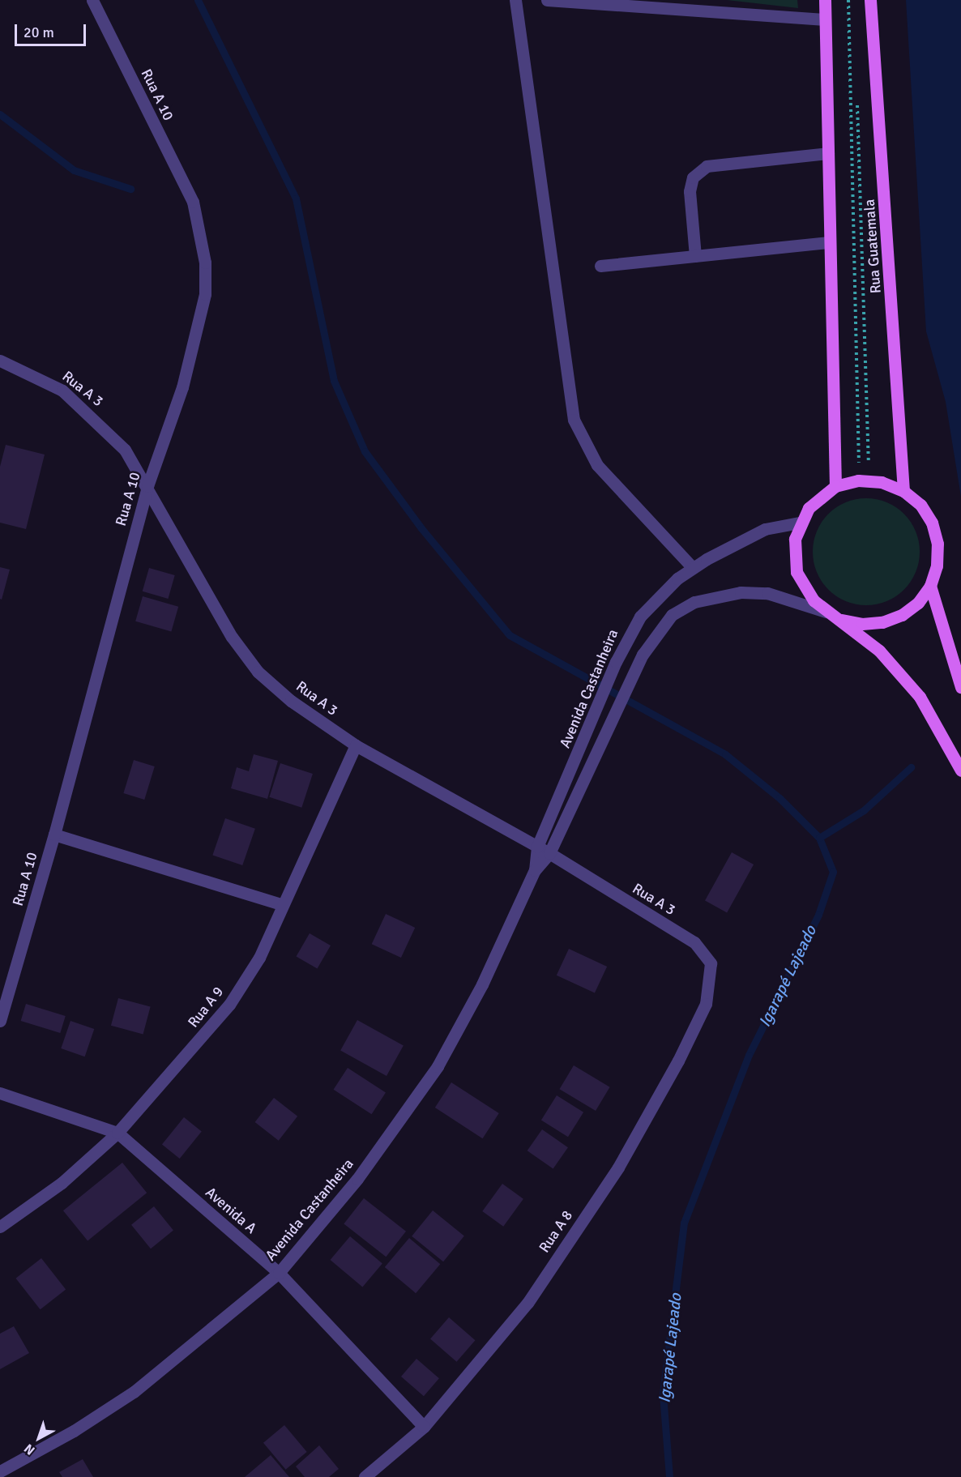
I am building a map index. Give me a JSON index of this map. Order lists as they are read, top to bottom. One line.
{"streets":{"main road":["Rua Guatemala"],"street":["Rua A 10","Rua A 3","Avenida Castanheira","Rua A 9","Avenida A","Rua A 8"]},"crossings":[["Rua A 10","Rua A 3"],["Rua Guatemala","Avenida Castanheira"],["Rua A 3","Avenida Castanheira"],["Rua A 3","Rua A 9"],["Rua A 3","Rua A 8"],["Avenida Castanheira","Avenida A"],["Rua A 9","Avenida A"],["Avenida A","Rua A 8"]],"water":["Igarapé Lajeado"],"scale_bar":"20 m","north":"bottom left"}
